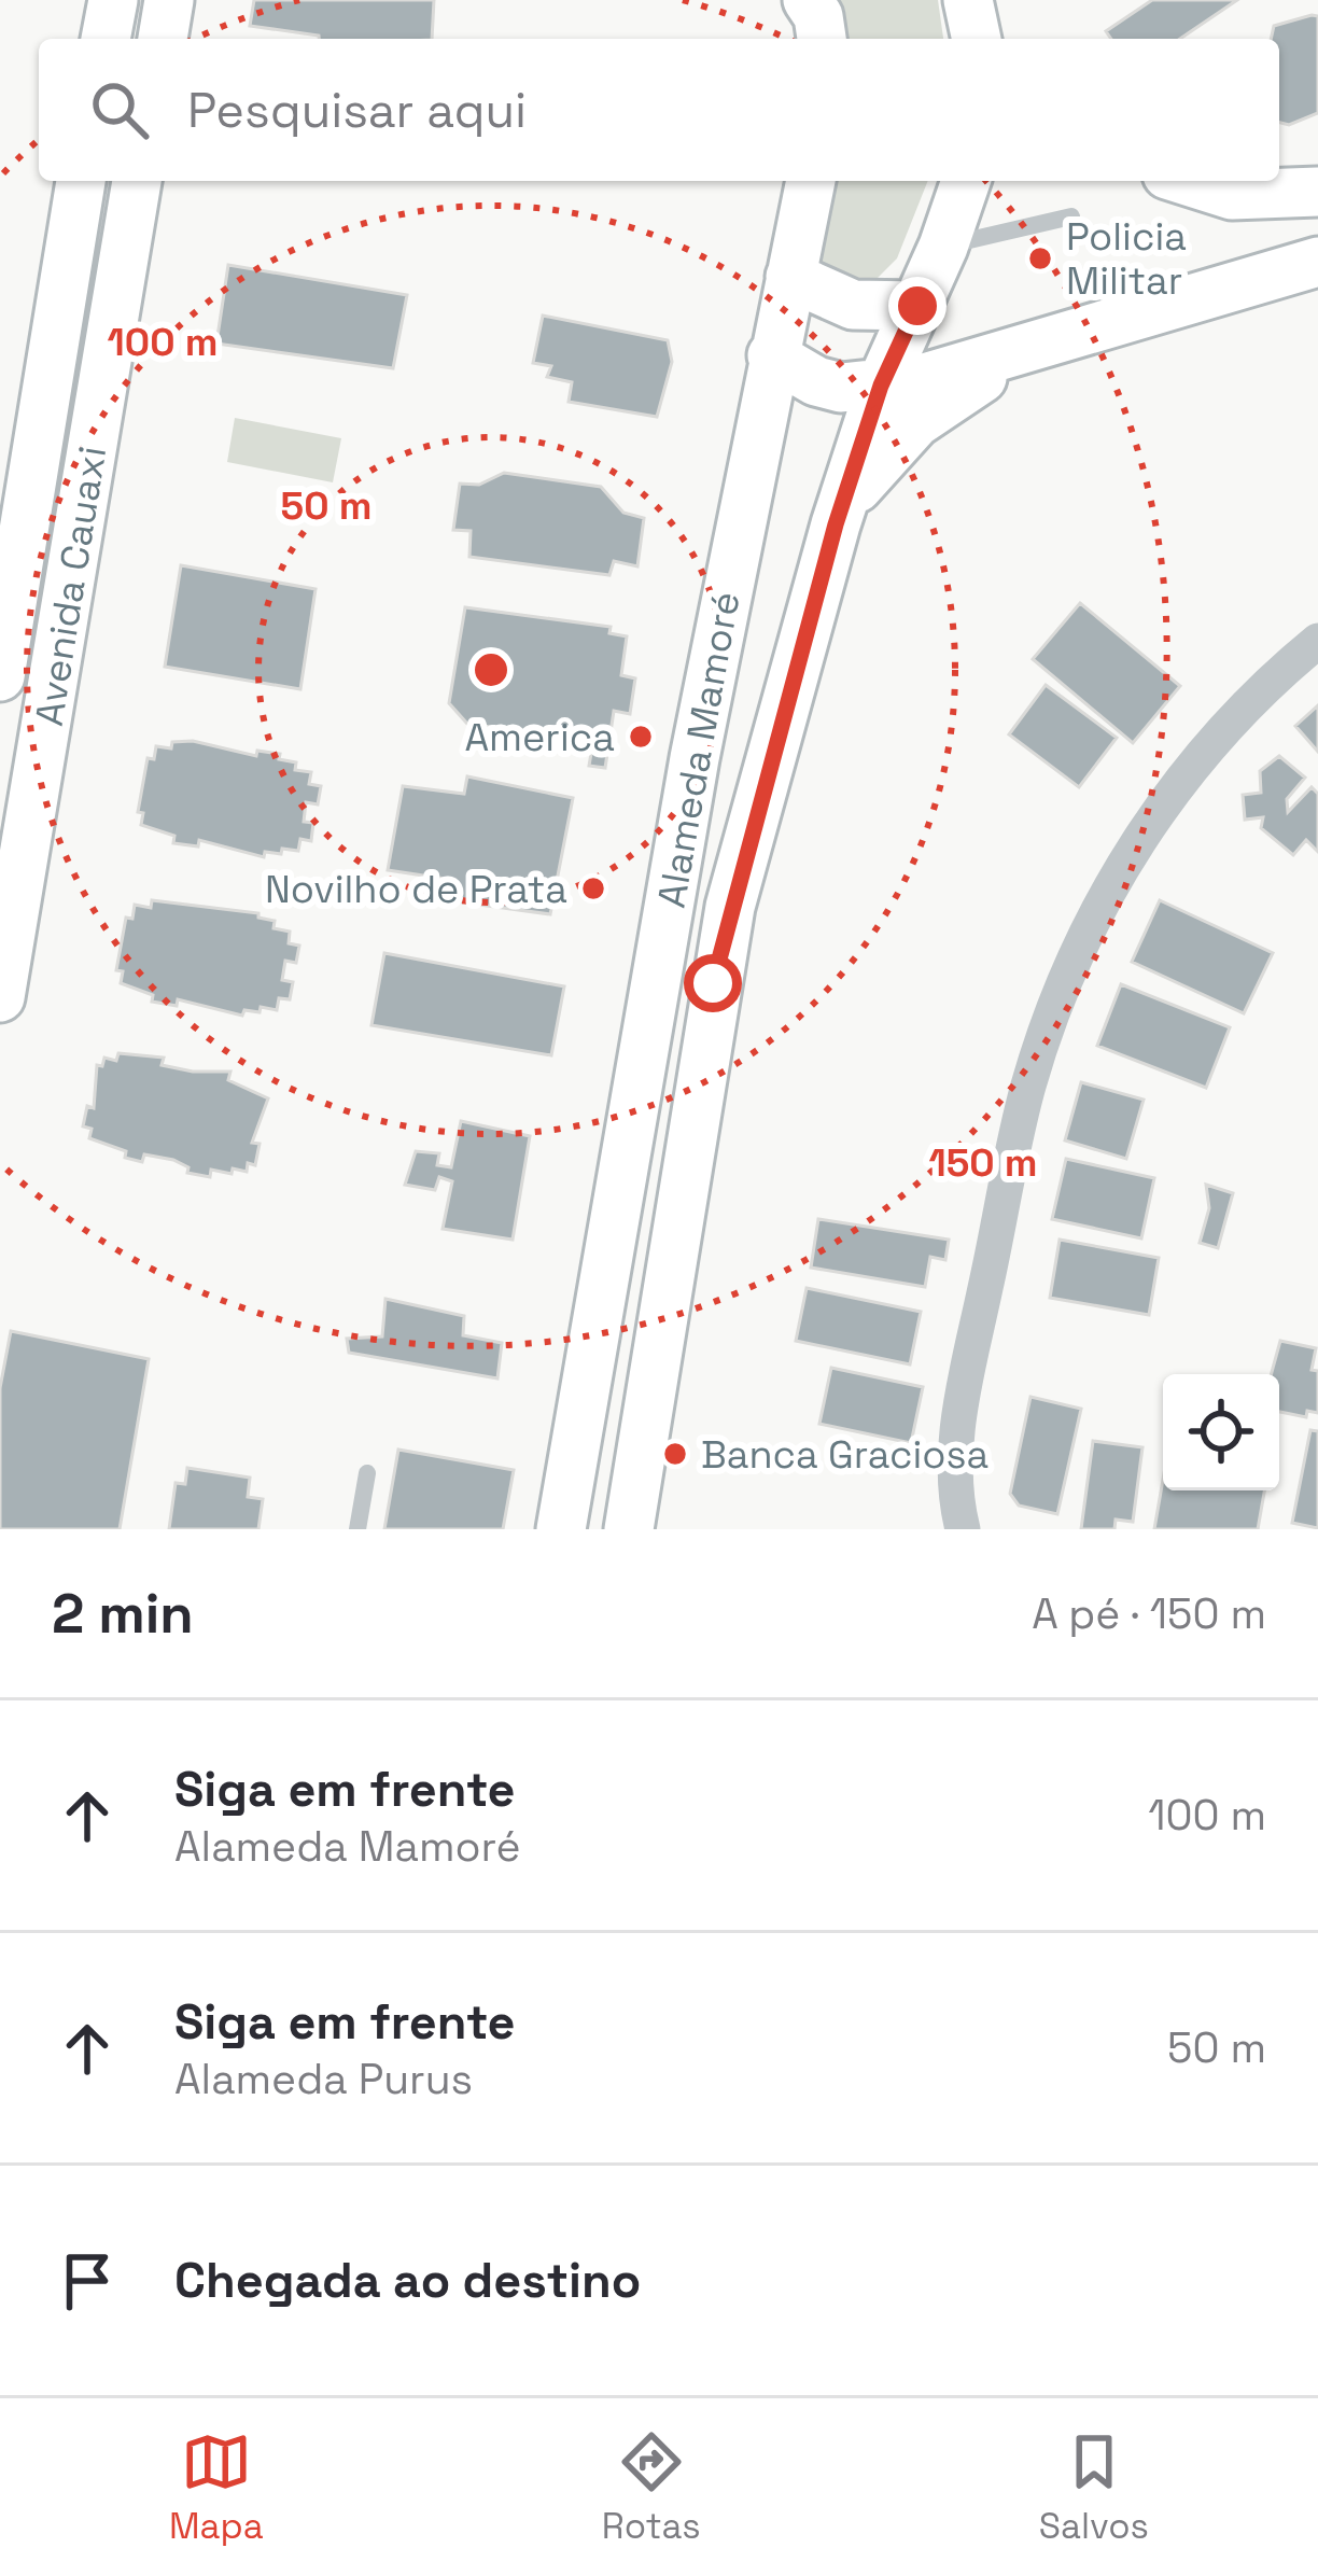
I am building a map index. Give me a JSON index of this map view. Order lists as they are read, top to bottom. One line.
{"streets":{"main road":["Avenida Cauaxi","Alameda Mamoré"]},"places":["Policia Militar","America","Novilho de Prata","Banca Graciosa"],"page":{"search":"Pesquisar aqui","heading":["2 min","A pé · 150 m"],"list":[["Siga em frente","Alameda Mamoré","100 m"],["Siga em frente","Alameda Purus","50 m"],"Chegada ao destino"],"nav":["Mapa","Rotas","Salvos"]},"rings":["100 m","50 m","150 m"]}
